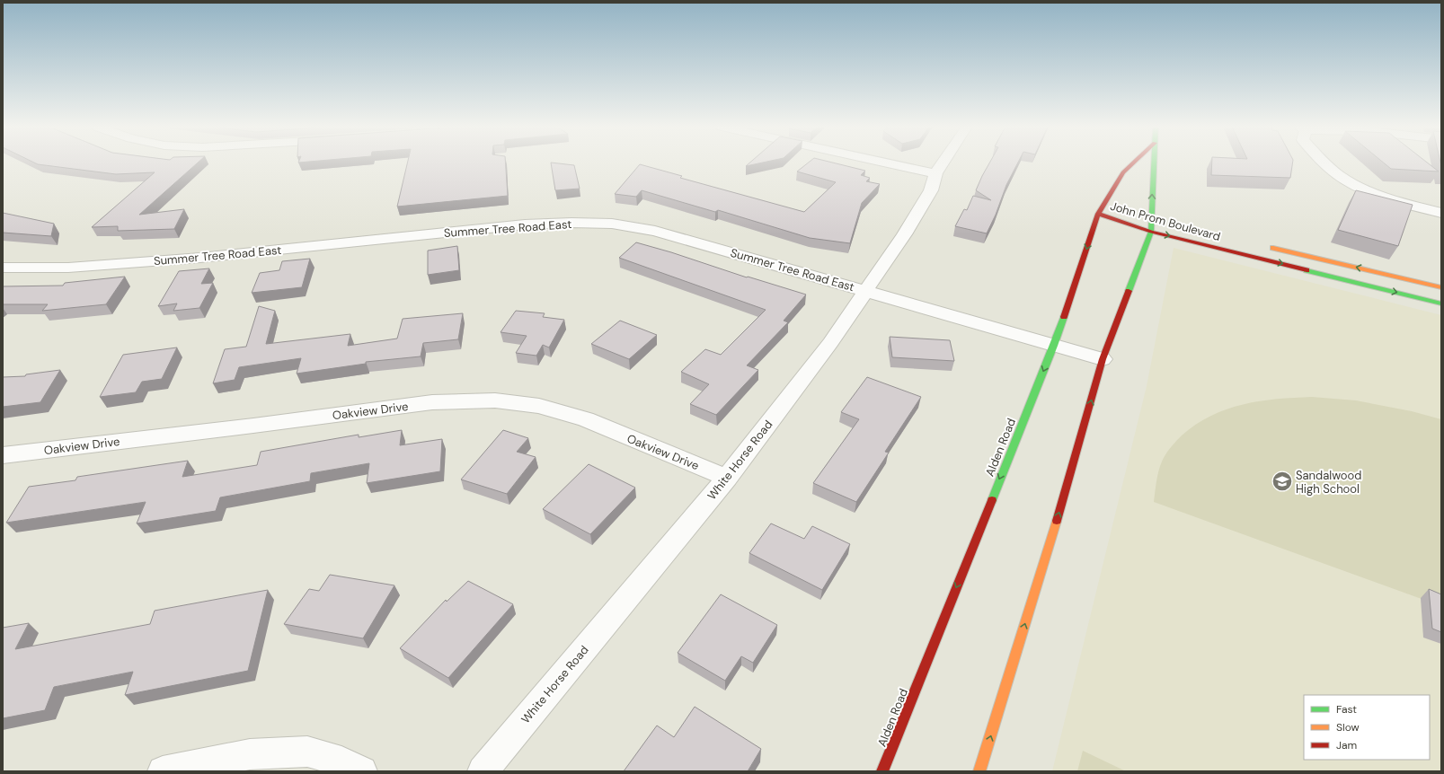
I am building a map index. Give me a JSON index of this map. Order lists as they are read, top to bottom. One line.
{"streets":{"street":["John Prom Boulevard","Summer Tree Road East","Oakview Drive","Alden Road","White Horse Road"]},"crossings":[["John Prom Boulevard","Alden Road"],["Summer Tree Road East","Alden Road"],["Summer Tree Road East","White Horse Road"],["Oakview Drive","White Horse Road"]],"places":{"school or university":["Sandalwood High School"]},"legend":["Fast","Slow","Jam"]}
